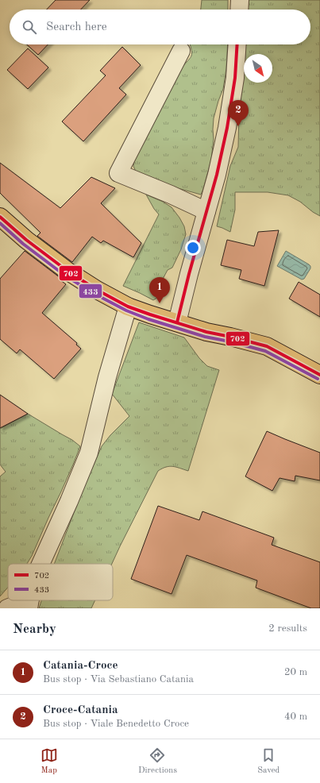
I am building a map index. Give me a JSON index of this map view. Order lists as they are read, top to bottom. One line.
{"lines":["transit line 702","transit line 433"],"legend":["702","433"],"north":"bottom right","page":{"search":"Search here","pins":["2","1"],"heading":["Nearby","2 results"],"list":[{"mark":"1","name":"Catania-Croce","note":"Bus stop · Via Sebastiano Catania","value":"20 m"},{"mark":"2","name":"Croce-Catania","note":"Bus stop · Viale Benedetto Croce","value":"40 m"}],"nav":["Map","Directions","Saved"]}}
